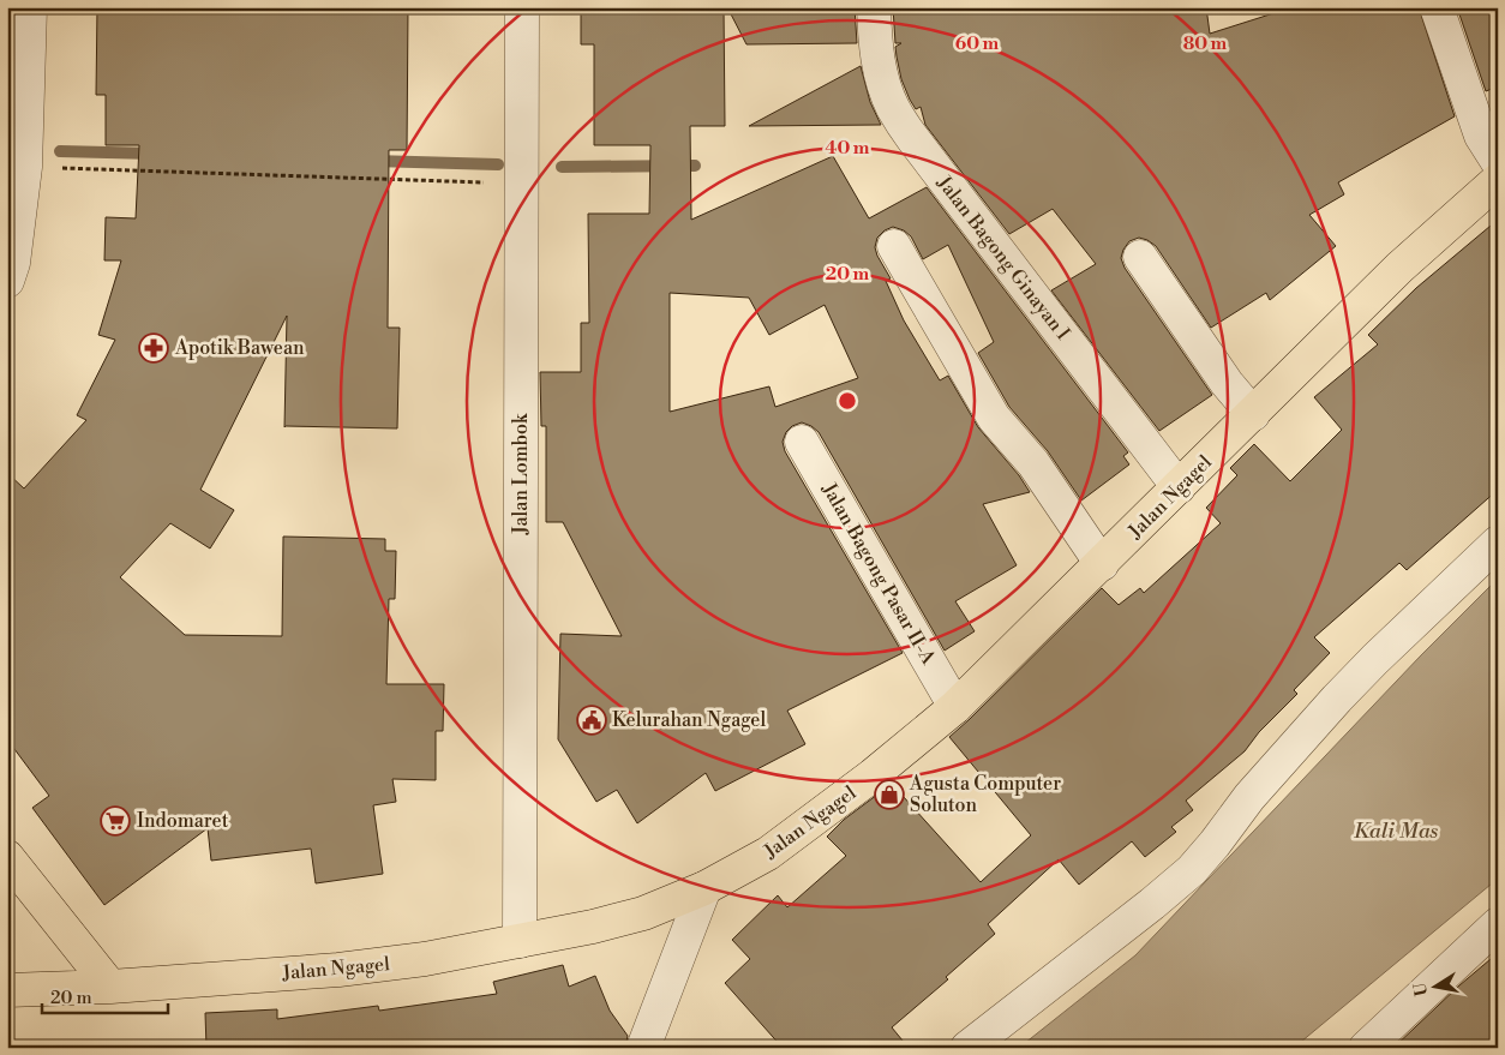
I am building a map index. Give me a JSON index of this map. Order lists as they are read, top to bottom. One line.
{"streets":{"highway":["Jalan Ngagel"],"street":["Jalan Bagong Ginayan I","Jalan Lombok","Jalan Bagong Pasar II-A"]},"crossings":[["Jalan Bagong Ginayan I","Jalan Ngagel"],["Jalan Lombok","Jalan Ngagel"],["Jalan Ngagel","Jalan Bagong Pasar II-A"]],"water":["Kali Mas"],"places":{"pharmacy":["Apotik Bawean"],"public building":["Kelurahan Ngagel"],"shop":["Agusta Computer Soluton"],"supermarket":["Indomaret"]},"scale_bar":"20 m","north":"left","rings":["80 m","60 m","40 m","20 m"]}
